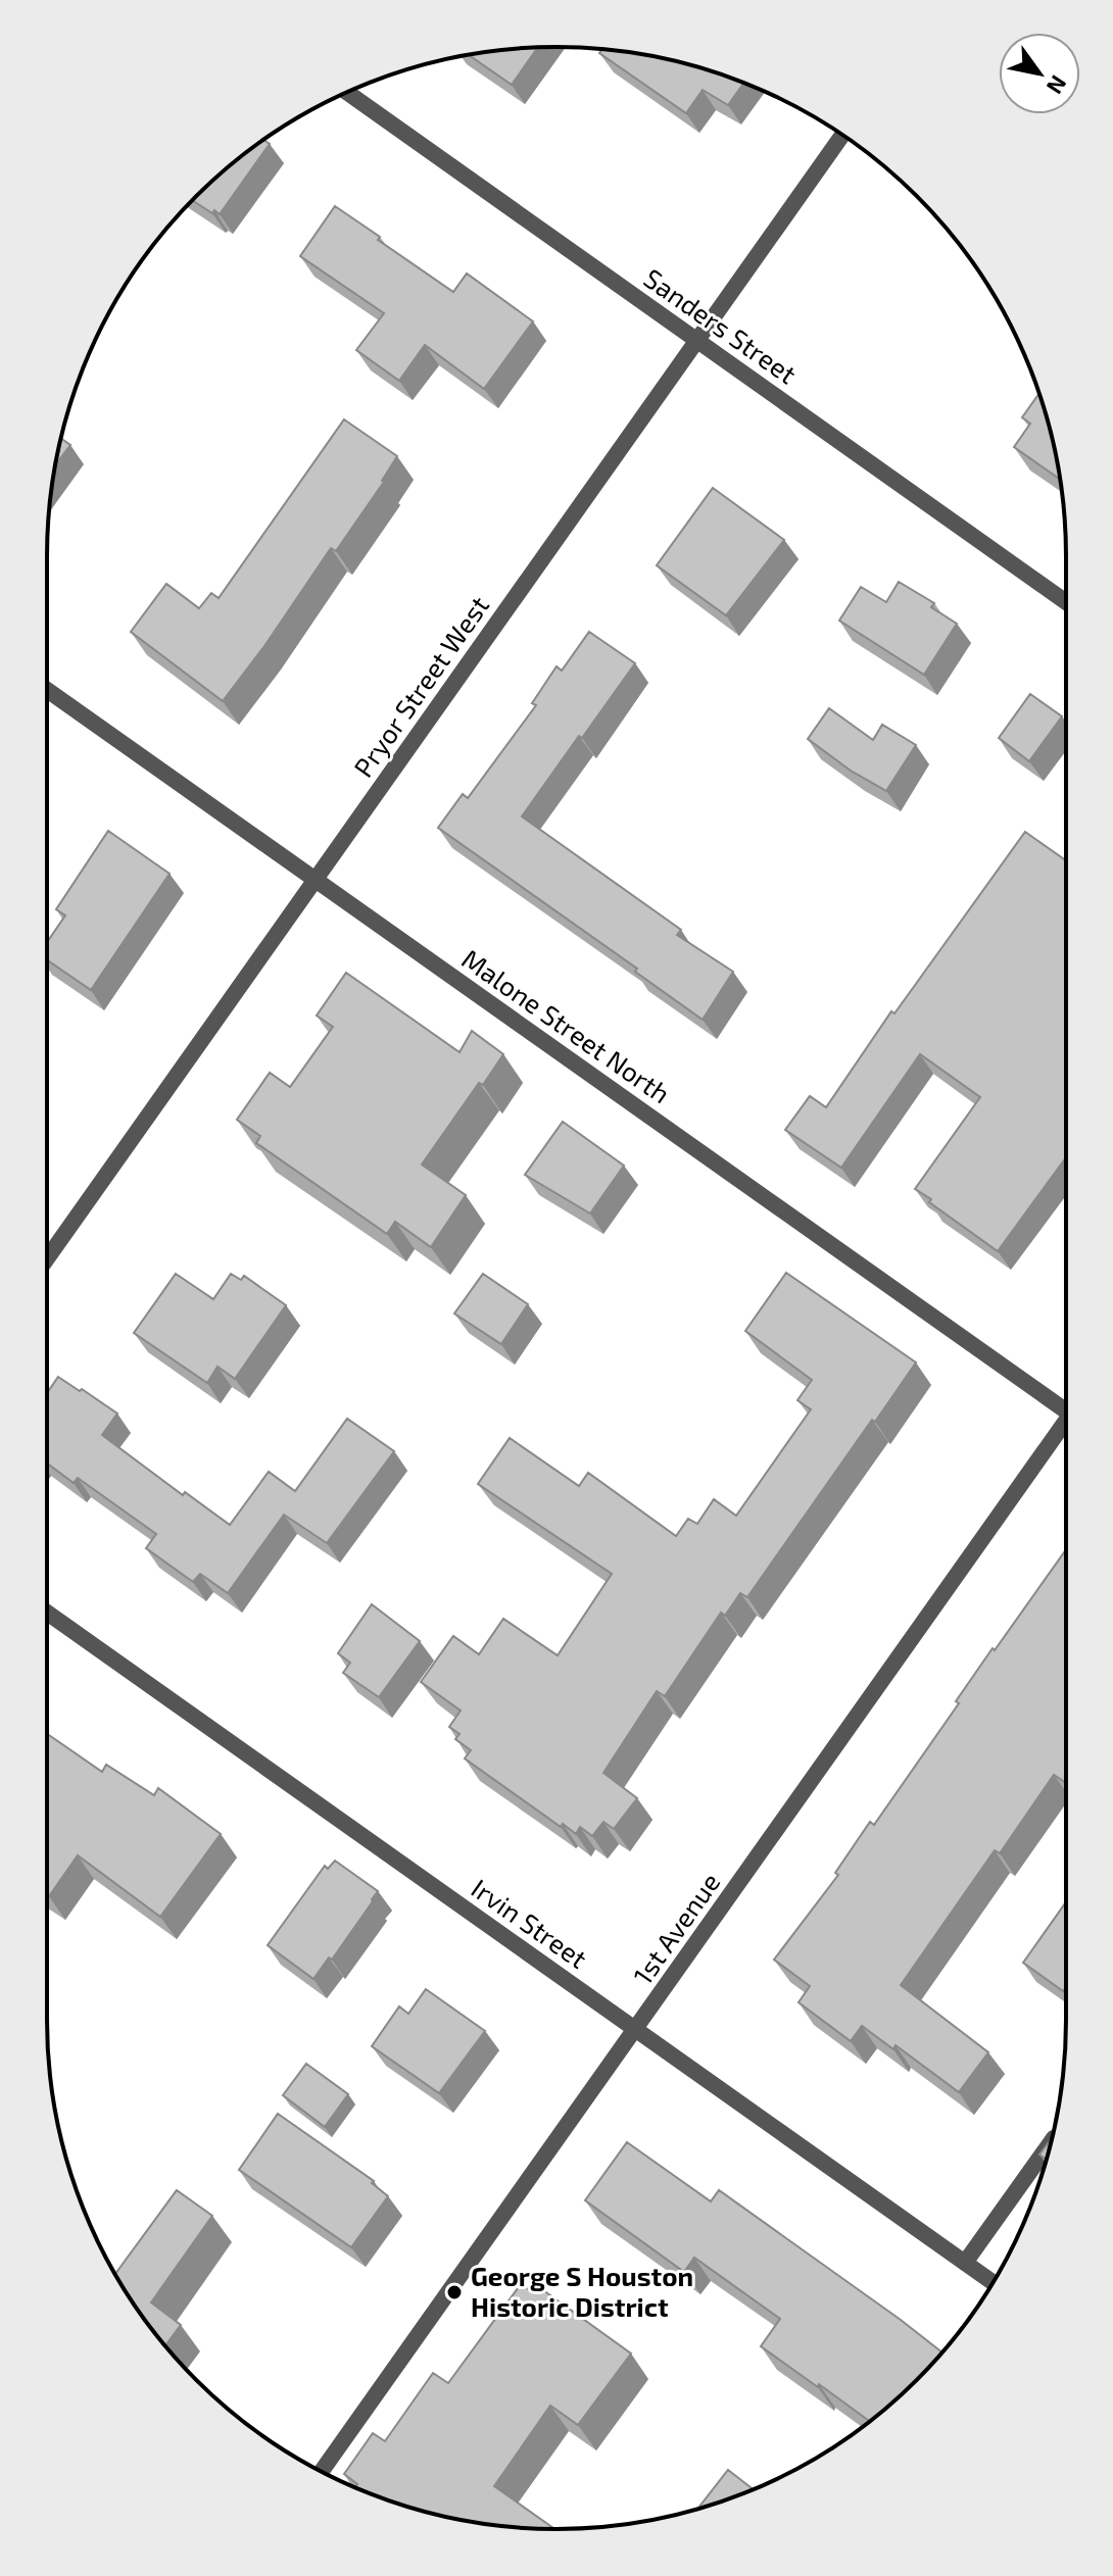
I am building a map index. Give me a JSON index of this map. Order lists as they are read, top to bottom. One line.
{"streets":{"street":["Sanders Street","Pryor Street West","Malone Street North","Irvin Street","1st Avenue"]},"crossings":[["Sanders Street","Pryor Street West"],["Pryor Street West","Malone Street North"],["Irvin Street","1st Avenue"]],"places":["George S Houston Historic District"],"north":"bottom right"}
